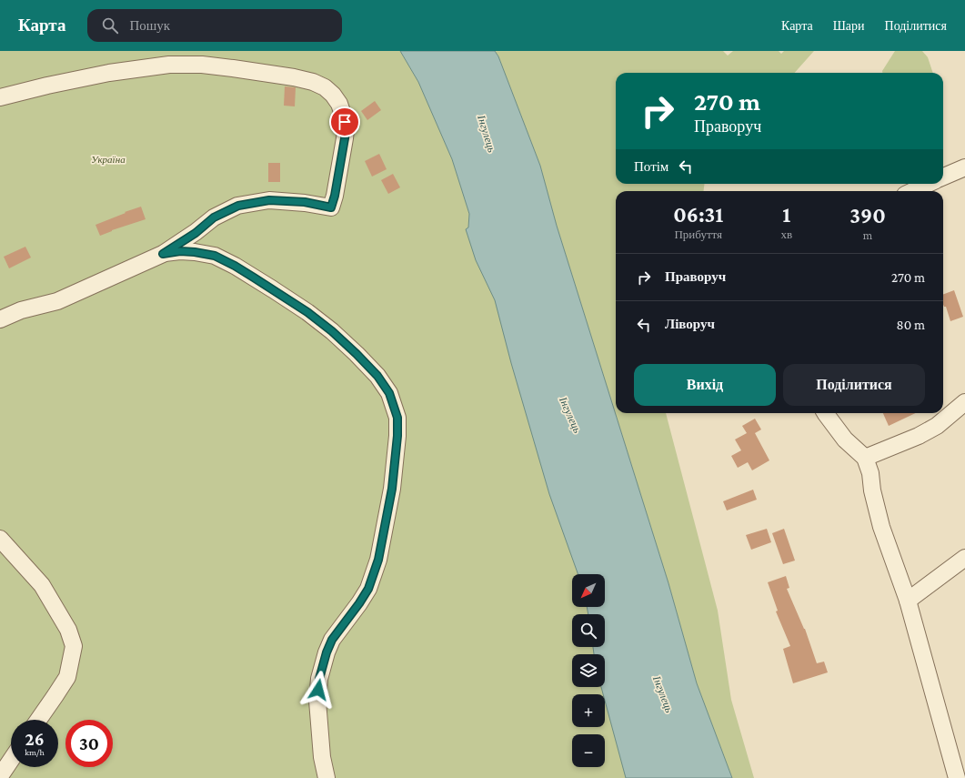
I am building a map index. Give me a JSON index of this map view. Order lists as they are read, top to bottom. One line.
{"water":["Інгулець"],"parks":["Україна"],"north":"bottom left","page":{"header":"Карта","search":"Пошук","nav":["Карта","Шари","Поділитися"],"turn":["270 m","Праворуч"],"then":"Потім","eta":["06:31","Прибуття","1","хв","390","m"],"list":[{"name":"Праворуч","value":"270 m"},{"name":"Ліворуч","value":"80 m"}],"buttons":["Вихід","Поділитися"],"map_buttons":["+","−"],"speed":"26 km/h","limit":"30"}}
